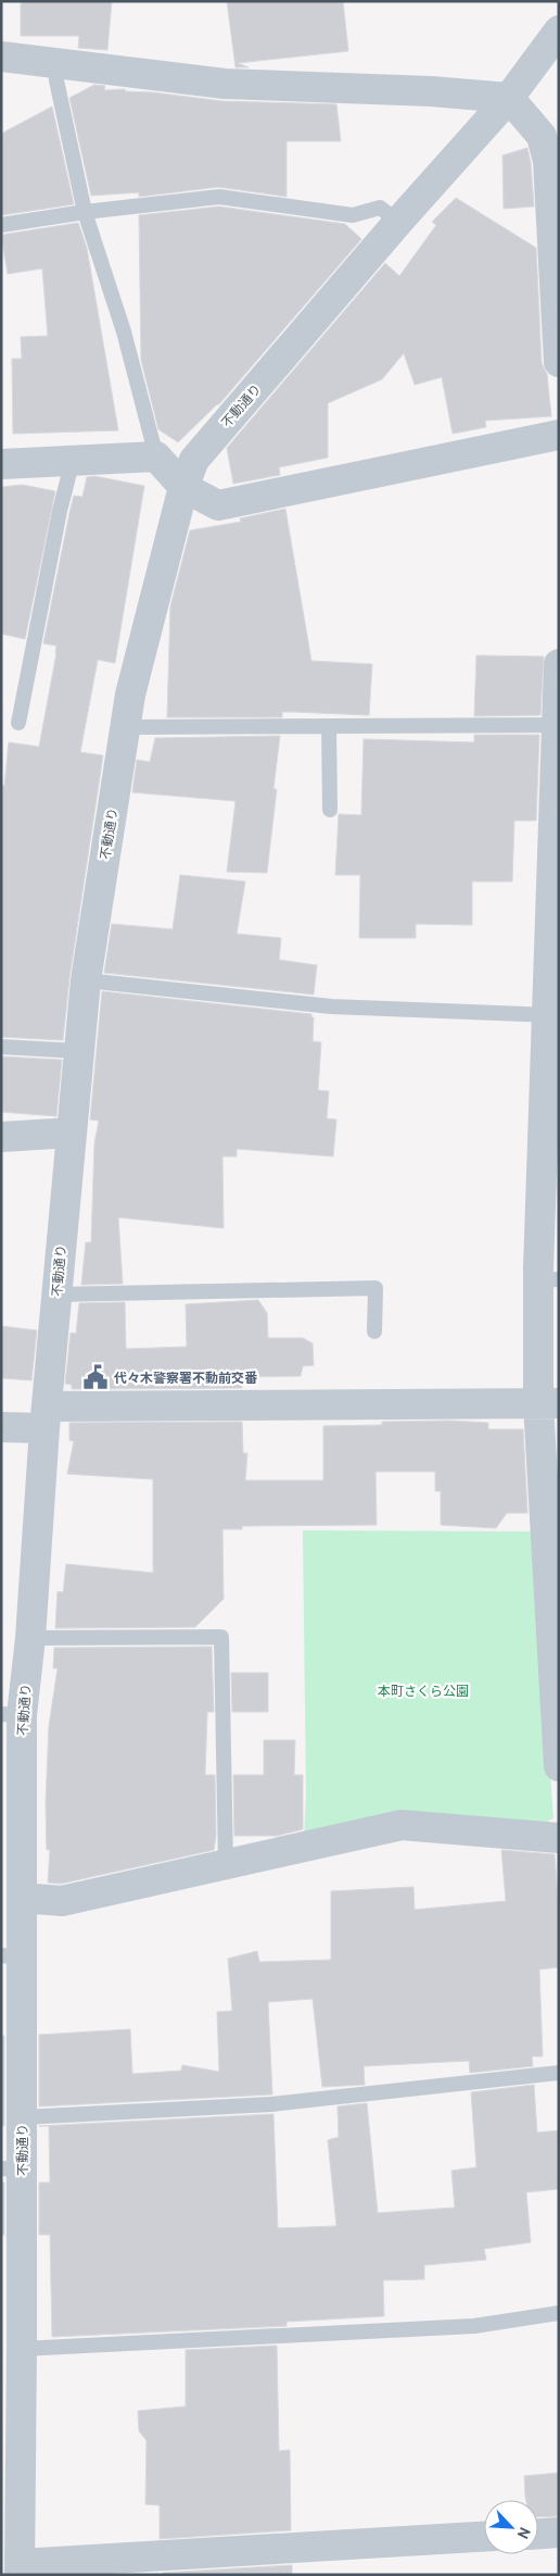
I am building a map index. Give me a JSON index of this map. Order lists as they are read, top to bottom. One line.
{"streets":{"street":["不動通り"]},"parks":["本町さくら公園"],"places":{"public building":["代々木警察署不動前交番"]},"north":"bottom right"}
